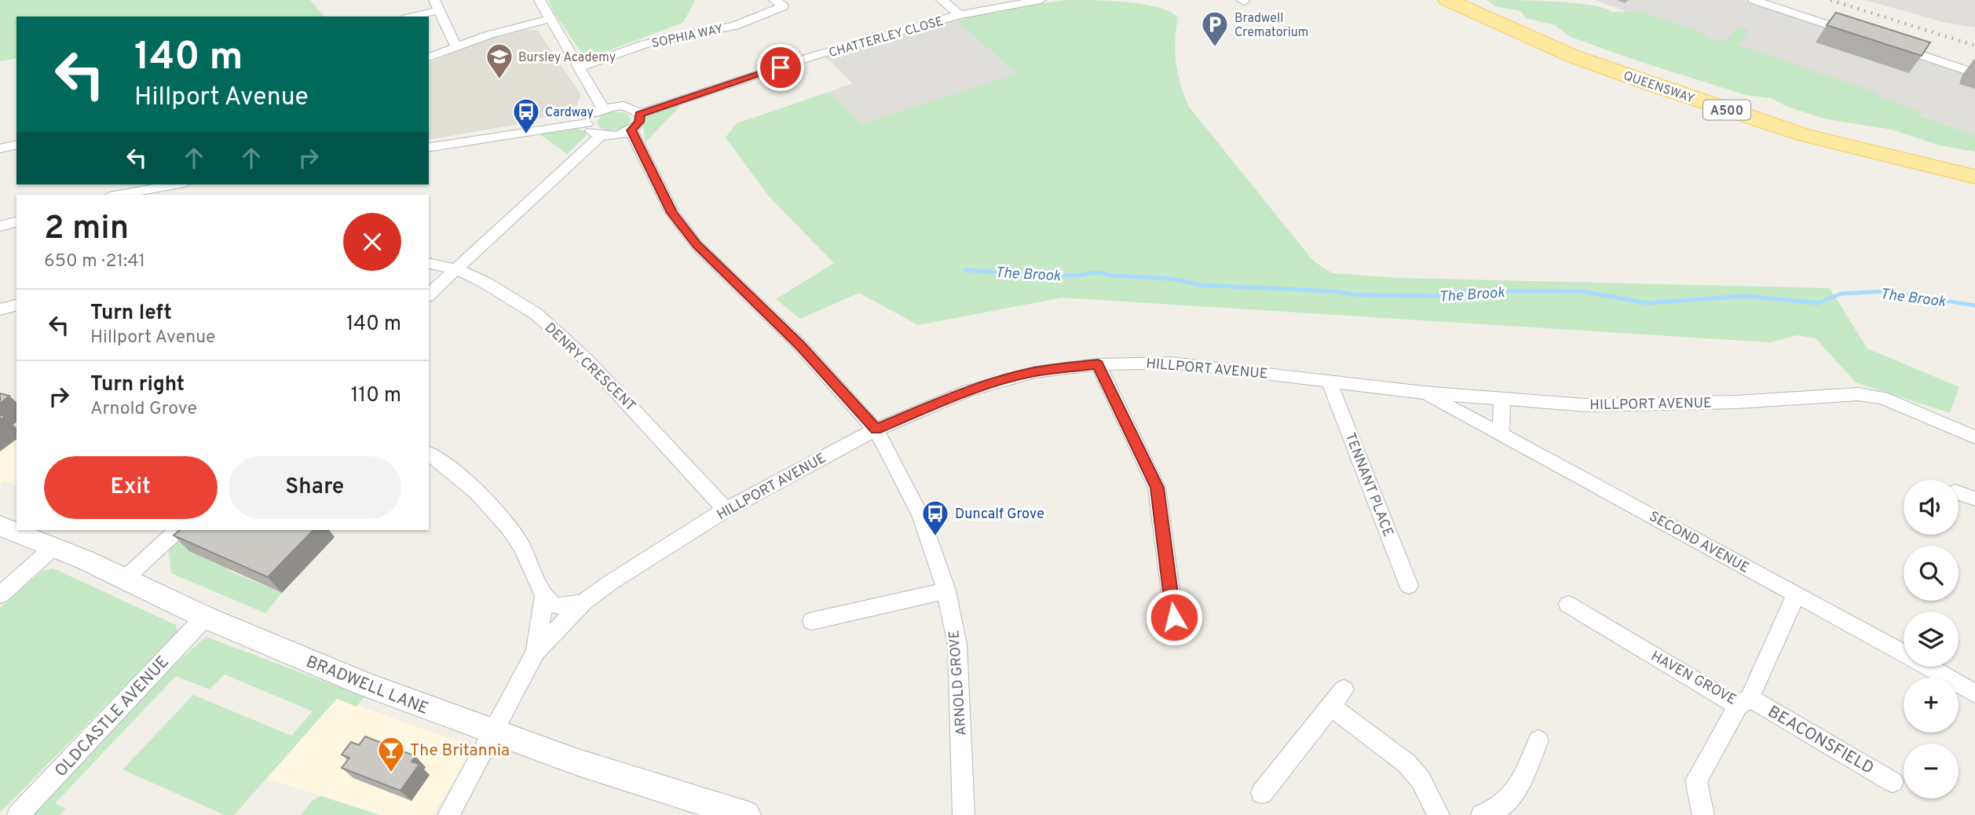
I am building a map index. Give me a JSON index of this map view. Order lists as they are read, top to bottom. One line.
{"streets":{"highway":["QUEENSWAY","A500"],"street":["SOPHIA WAY","CHATTERLEY CLOSE","DENRY CRESCENT","HILLPORT AVENUE","TENNANT PLACE","SECOND AVENUE","HAVEN GROVE","ARNOLD GROVE","BRADWELL LANE","OLDCASTLE AVENUE","BEACONSFIELD"]},"crossings":[["DENRY CRESCENT","HILLPORT AVENUE"],["HILLPORT AVENUE","TENNANT PLACE"],["HILLPORT AVENUE","SECOND AVENUE"],["HILLPORT AVENUE","ARNOLD GROVE"],["HILLPORT AVENUE","BRADWELL LANE"],["SECOND AVENUE","HAVEN GROVE"],["HAVEN GROVE","BEACONSFIELD"],["BRADWELL LANE","OLDCASTLE AVENUE"]],"water":["The Brook"],"places":{"parking":["Bradwell Crematorium"],"school or university":["Bursley Academy"],"bus stop":["Cardway","Duncalf Grove"],"bar":["The Britannia"]},"page":{"turn":["140 m","Hillport Avenue"],"heading":["2 min","650 m · 21:41"],"list":[{"name":"Turn left","note":"Hillport Avenue","value":"140 m"},{"name":"Turn right","note":"Arnold Grove","value":"110 m"}],"buttons":["Exit","Share"],"map_buttons":["+","−"]}}
